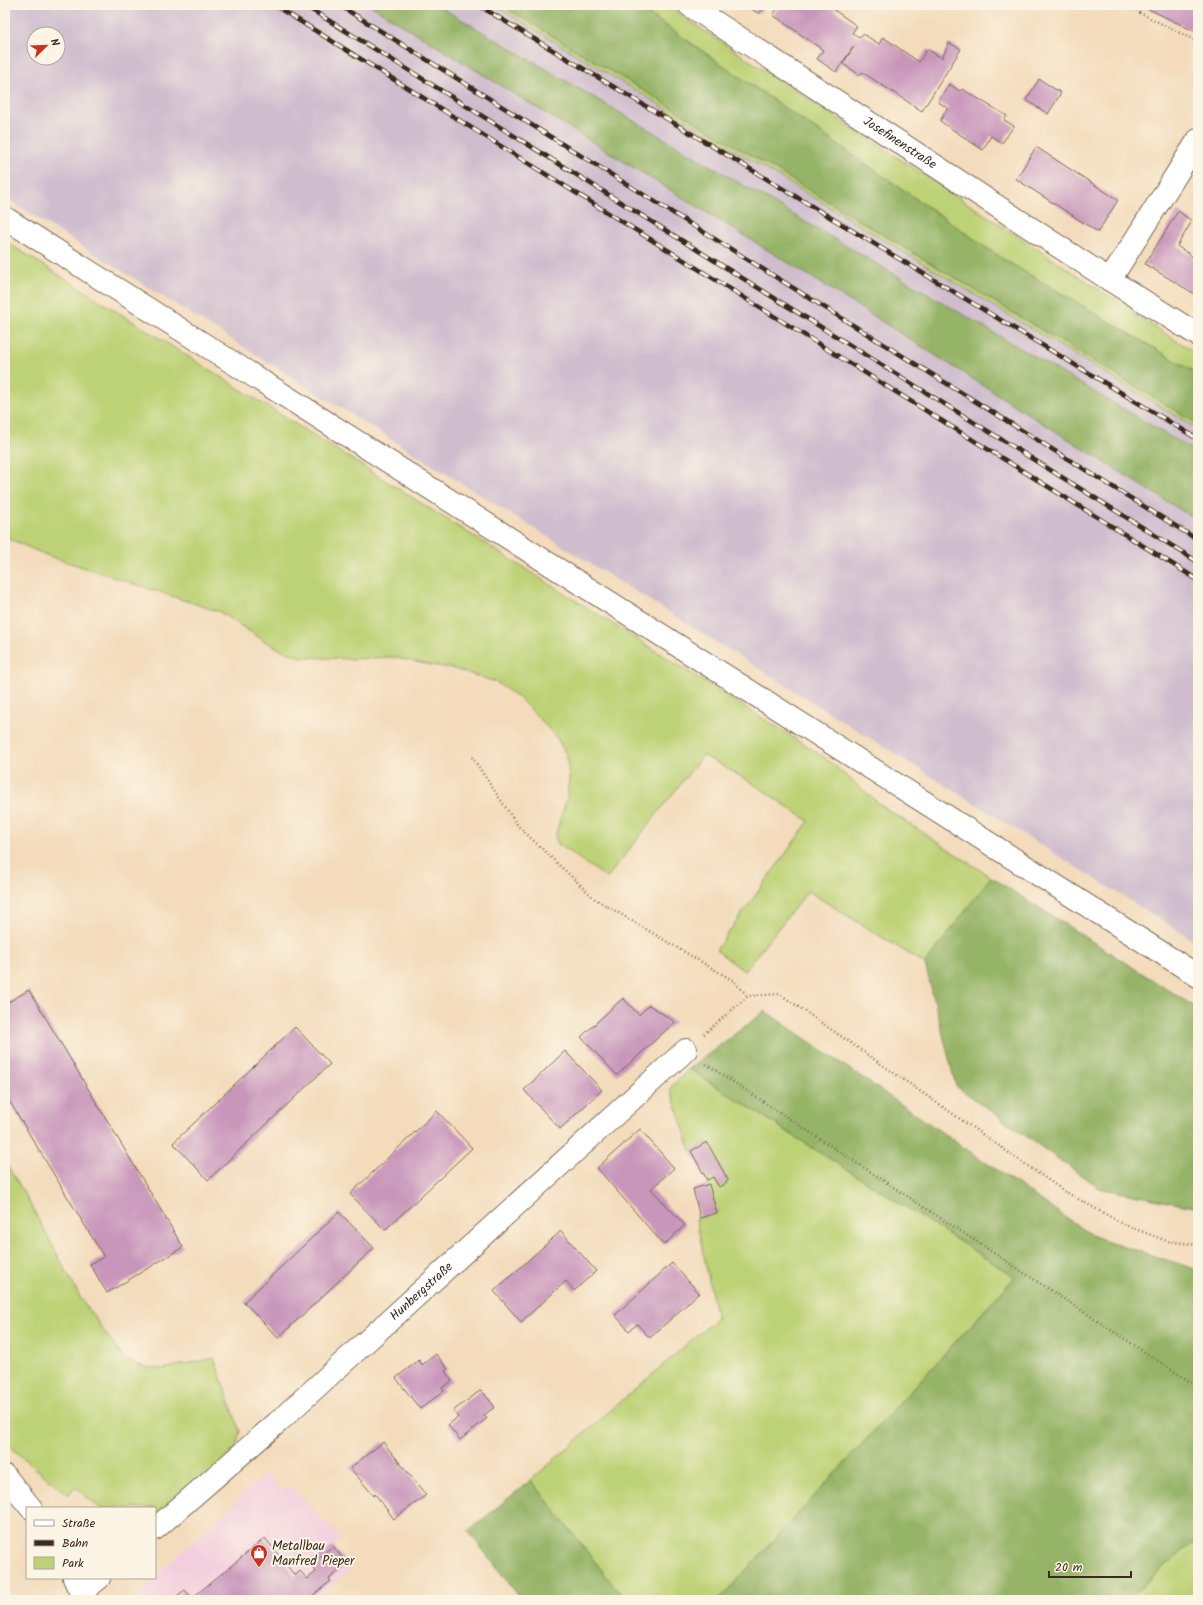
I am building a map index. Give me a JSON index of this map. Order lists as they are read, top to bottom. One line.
{"streets":{"street":["Josefinenstraße","Hunbergstraße"]},"places":{"shop":["Metallbau Manfred Pieper"]},"legend":["Straße","Bahn","Park"],"scale_bar":"20 m","north":"top right"}
